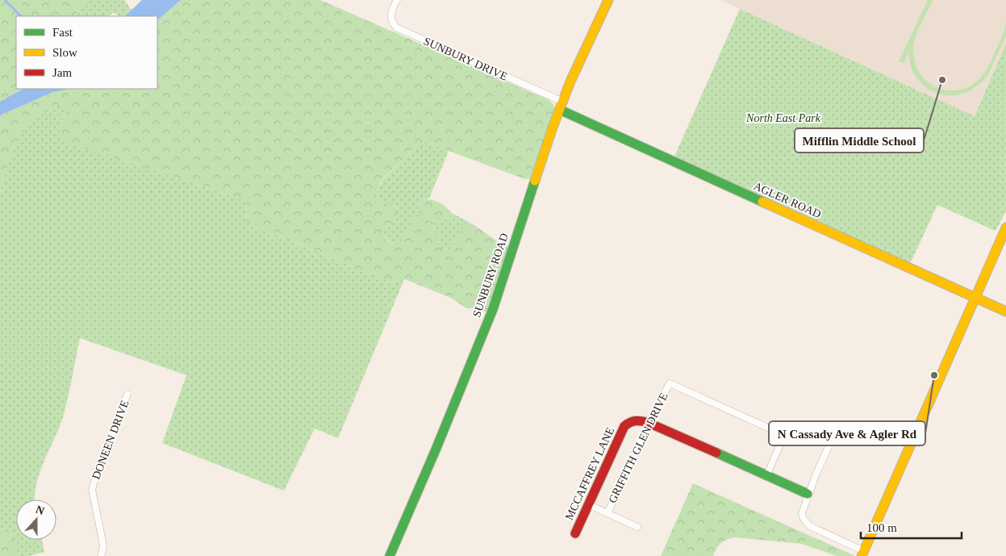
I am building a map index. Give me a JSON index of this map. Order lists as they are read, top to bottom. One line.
{"streets":{"main road":["AGLER ROAD","SUNBURY ROAD","MCCAFFREY LANE"],"street":["SUNBURY DRIVE","DONEEN DRIVE","GRIFFITH GLEN DRIVE"]},"crossings":[["SUNBURY DRIVE","AGLER ROAD"],["SUNBURY DRIVE","SUNBURY ROAD"],["AGLER ROAD","SUNBURY ROAD"],["GRIFFITH GLEN DRIVE","MCCAFFREY LANE"]],"parks":["North East Park"],"places":["Mifflin Middle School","N Cassady Ave & Agler Rd"],"legend":["Fast","Slow","Jam"],"scale_bar":"100 m","north":"top"}
